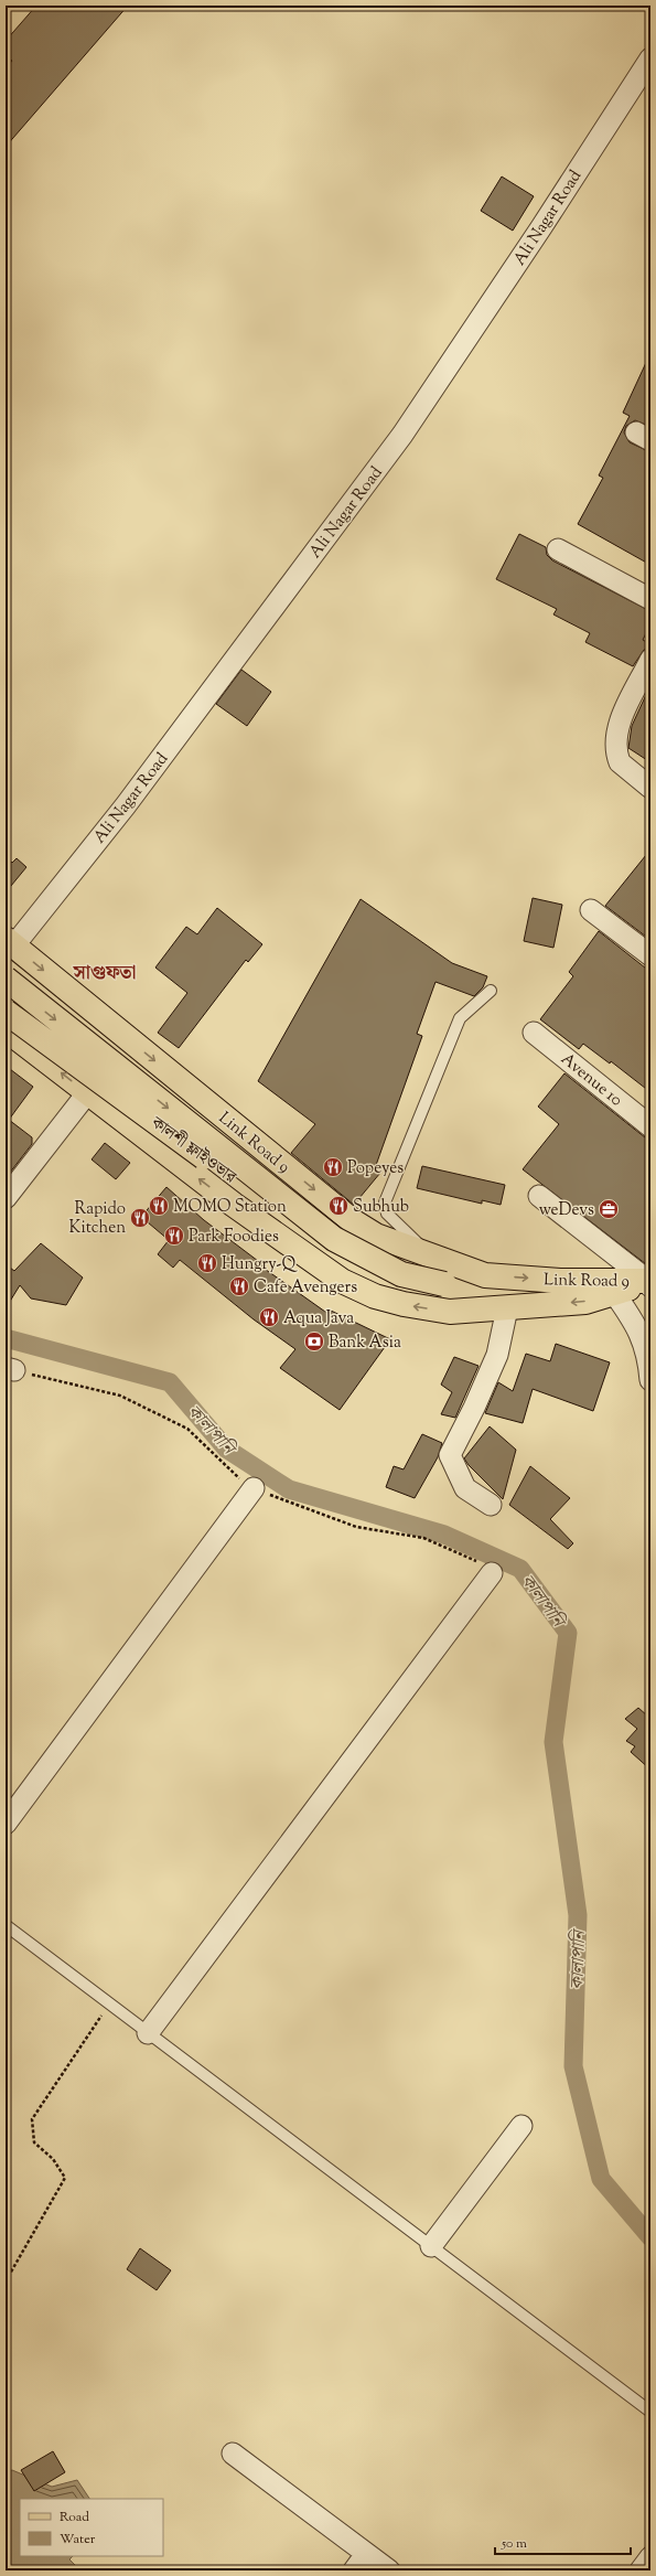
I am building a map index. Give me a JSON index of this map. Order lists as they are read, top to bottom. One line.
{"streets":{"main road":["Link Road 9","কালশী ফ্লাইওভার"],"street":["Ali Nagar Road","Avenue 10"]},"crossings":[["Ali Nagar Road","Link Road 9"],["Link Road 9","কালশী ফ্লাইওভার"]],"districts":["সাগুফতা"],"water":["কালাপানি"],"places":{"restaurant":["Popeyes","MOMO Station","Subhub","Rapido Kitchen","Park Foodies","Hungry-Q","Cafe Avengers","Aqua Java"],"office":["weDevs"],"bank":["Bank Asia"]},"legend":["Road","Water"],"scale_bar":"50 m"}
